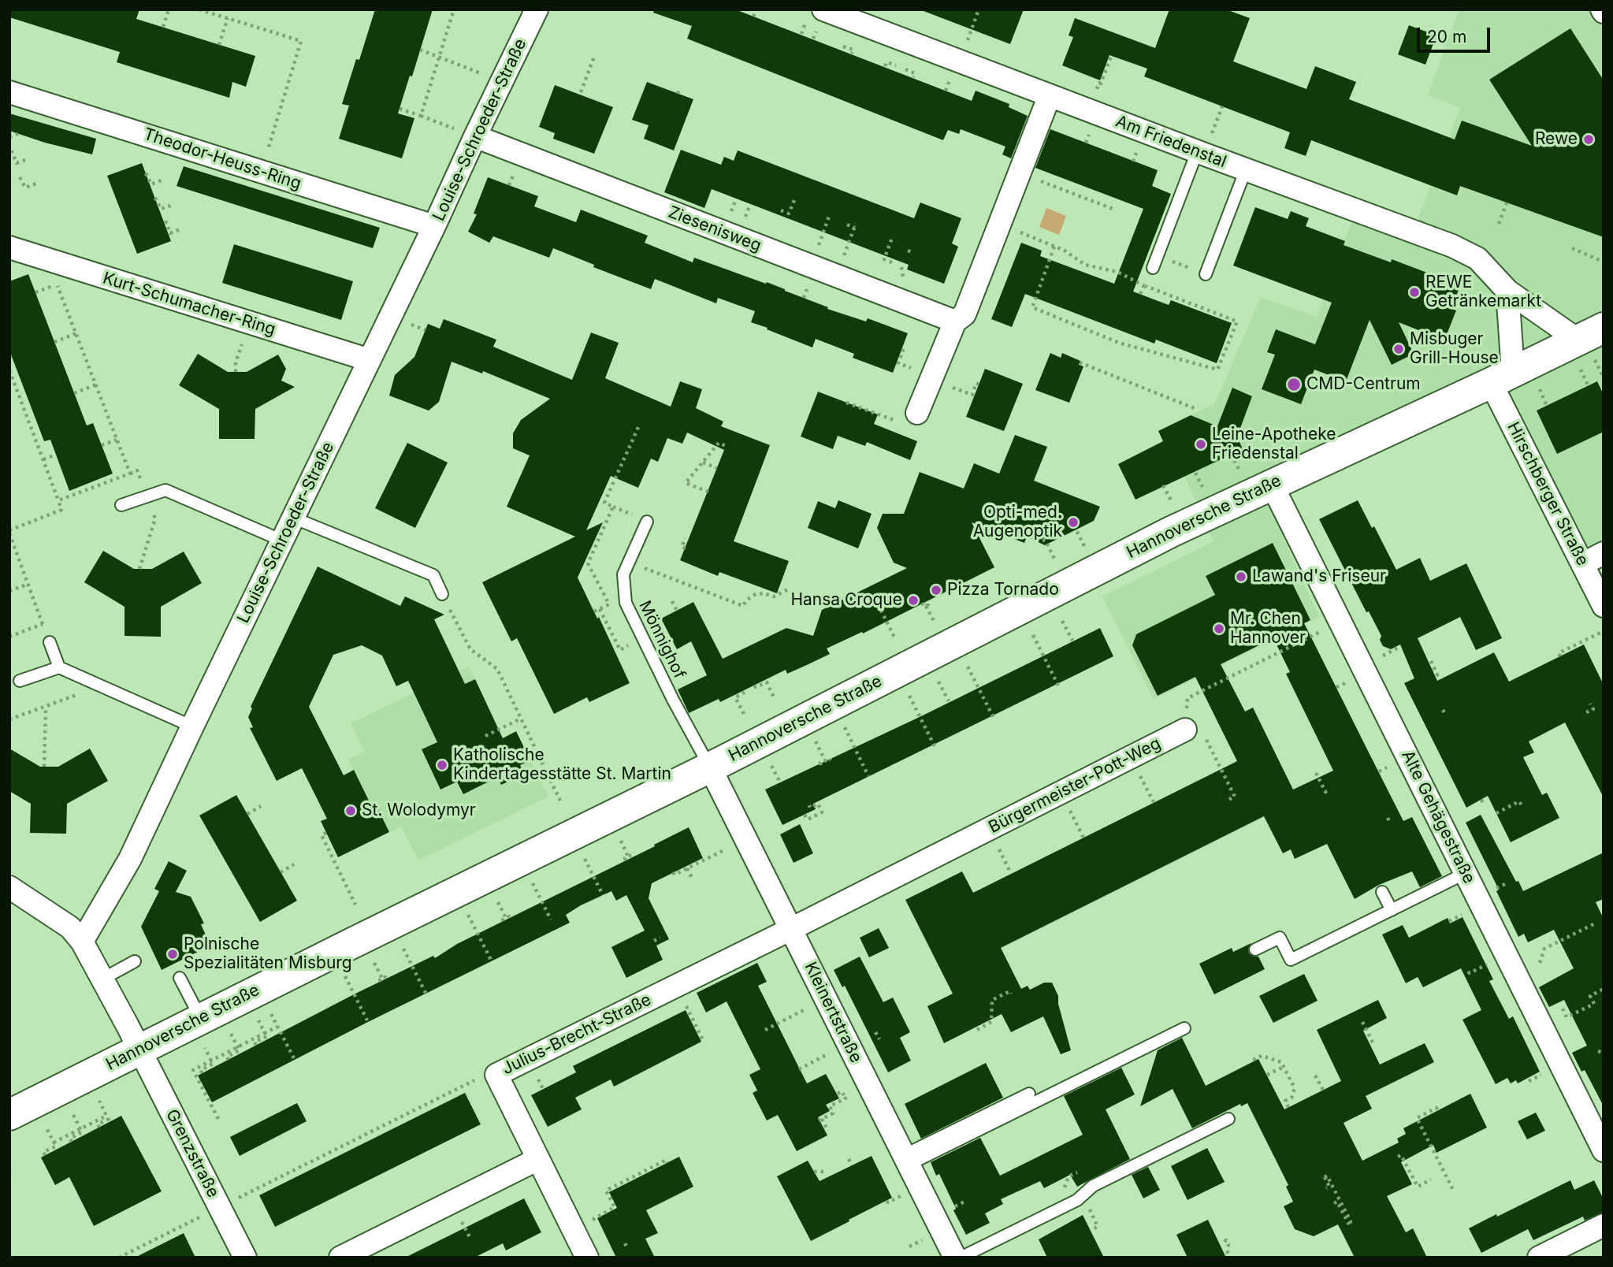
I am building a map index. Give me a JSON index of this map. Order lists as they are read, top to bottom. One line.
{"streets":{"main road":["Hannoversche Straße"],"street":["Louise-Schroeder-Straße","Am Friedenstal","Theodor-Heuss-Ring","Ziesenisweg","Kurt-Schumacher-Ring","Hirschberger Straße","Bürgermeister-Pott-Weg","Alte Gehägestraße","Kleinertstraße","Julius-Brecht-Straße","Grenzstraße"],"lane":["Mönnighof"]},"crossings":[["Louise-Schroeder-Straße","Theodor-Heuss-Ring"],["Louise-Schroeder-Straße","Ziesenisweg"],["Louise-Schroeder-Straße","Kurt-Schumacher-Ring"],["Am Friedenstal","Hannoversche Straße"],["Hirschberger Straße","Hannoversche Straße"],["Hannoversche Straße","Mönnighof"],["Hannoversche Straße","Alte Gehägestraße"],["Hannoversche Straße","Kleinertstraße"],["Hannoversche Straße","Grenzstraße"],["Mönnighof","Kleinertstraße"],["Bürgermeister-Pott-Weg","Kleinertstraße"],["Bürgermeister-Pott-Weg","Julius-Brecht-Straße"],["Kleinertstraße","Julius-Brecht-Straße"]],"places":["Rewe","REWE Getränkemarkt","Misbuger Grill-House","CMD-Centrum","Leine-Apotheke Friedenstal","Opti-med. Augenoptik","Lawand's Friseur","Pizza Tornado","Hansa Croque","Mr. Chen Hannover","Katholische Kindertagesstätte St. Martin","St. Wolodymyr","Polnische Spezialitäten Misburg"],"scale_bar":"20 m"}
